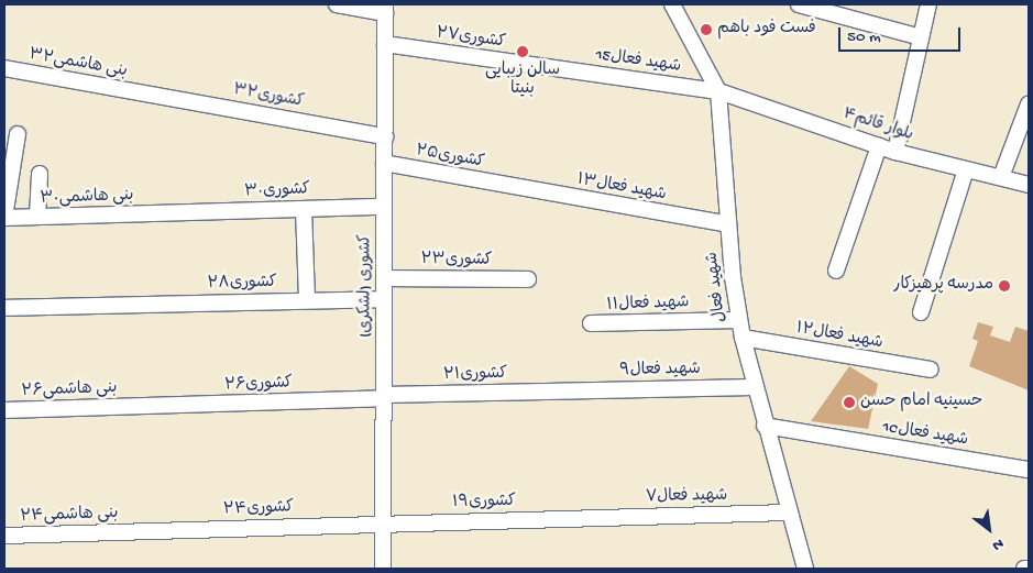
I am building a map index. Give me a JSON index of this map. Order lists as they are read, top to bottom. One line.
{"streets":{"street":["کشوری۲۷","15شهید فعال","بنی هاشمی۳۲","کشوری۳۲","بلوار قائم۴","کشوری۲۵","شهید فعال۱۳","کشوری۳۰","بنی هاشمی۳۰","کشوری۲۳","کشوری۲۸","کشوری (لشکری)","شهید فعال","شهید فعال۱۱","شهید فعال۱۲","شهید فعال۹","۲۱کشوری","کشوری۲۶","بنی هاشمی۲۶","10شهید فعال","شهید فعال۷","۱۹کشوری","کشوری۲۴","بنی هاشمی۲۴"]},"crossings":[["کشوری۲۷","15شهید فعال"],["کشوری۲۷","کشوری (لشکری)"],["15شهید فعال","بلوار قائم۴"],["15شهید فعال","شهید فعال"],["بنی هاشمی۳۲","کشوری۳۲"],["کشوری۳۲","کشوری (لشکری)"],["بلوار قائم۴","شهید فعال"],["کشوری۲۵","شهید فعال۱۳"],["کشوری۲۵","کشوری (لشکری)"],["شهید فعال۱۳","شهید فعال"],["کشوری۳۰","بنی هاشمی۳۰"],["کشوری۳۰","کشوری (لشکری)"],["کشوری۲۳","کشوری (لشکری)"],["کشوری۲۸","کشوری (لشکری)"],["کشوری (لشکری)","۲۱کشوری"],["کشوری (لشکری)","کشوری۲۶"],["کشوری (لشکری)","۱۹کشوری"],["کشوری (لشکری)","کشوری۲۴"],["شهید فعال","شهید فعال۱۱"],["شهید فعال","شهید فعال۱۲"],["شهید فعال","شهید فعال۹"],["شهید فعال","10شهید فعال"],["شهید فعال","شهید فعال۷"],["شهید فعال۹","۲۱کشوری"],["۲۱کشوری","کشوری۲۶"],["کشوری۲۶","بنی هاشمی۲۶"],["شهید فعال۷","۱۹کشوری"],["۱۹کشوری","کشوری۲۴"],["کشوری۲۴","بنی هاشمی۲۴"]],"places":["فست فود باهم","سالن زیبایی بنیتا","مدرسه پرهیزکار","حسینیه امام حسن"],"scale_bar":"50 m","north":"bottom right"}
